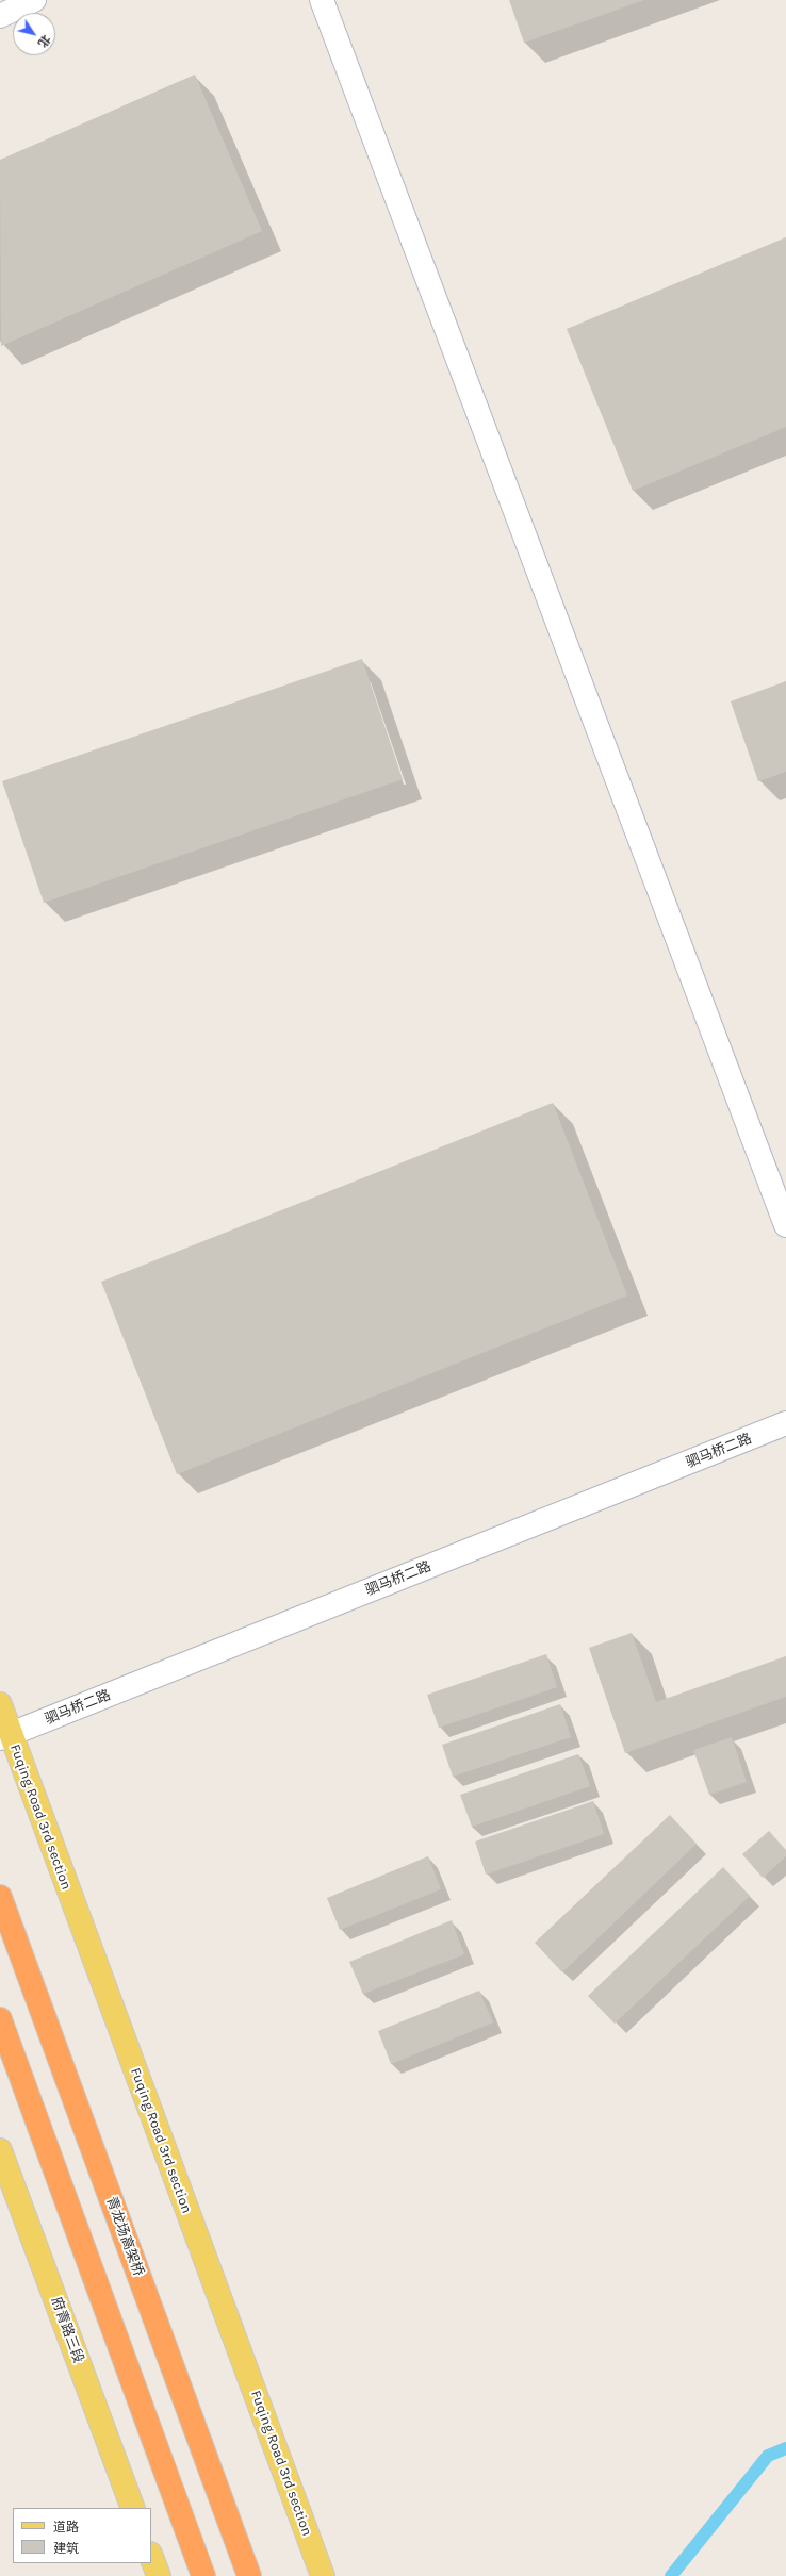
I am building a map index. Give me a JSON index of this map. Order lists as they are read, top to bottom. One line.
{"streets":{"highway":["青龙场高架桥"],"main road":["Fuqing Road 3rd section","府青路三段"],"street":["驷马桥二路"]},"crossings":[["驷马桥二路","Fuqing Road 3rd section"]],"legend":["道路","建筑"],"north":"bottom right"}
